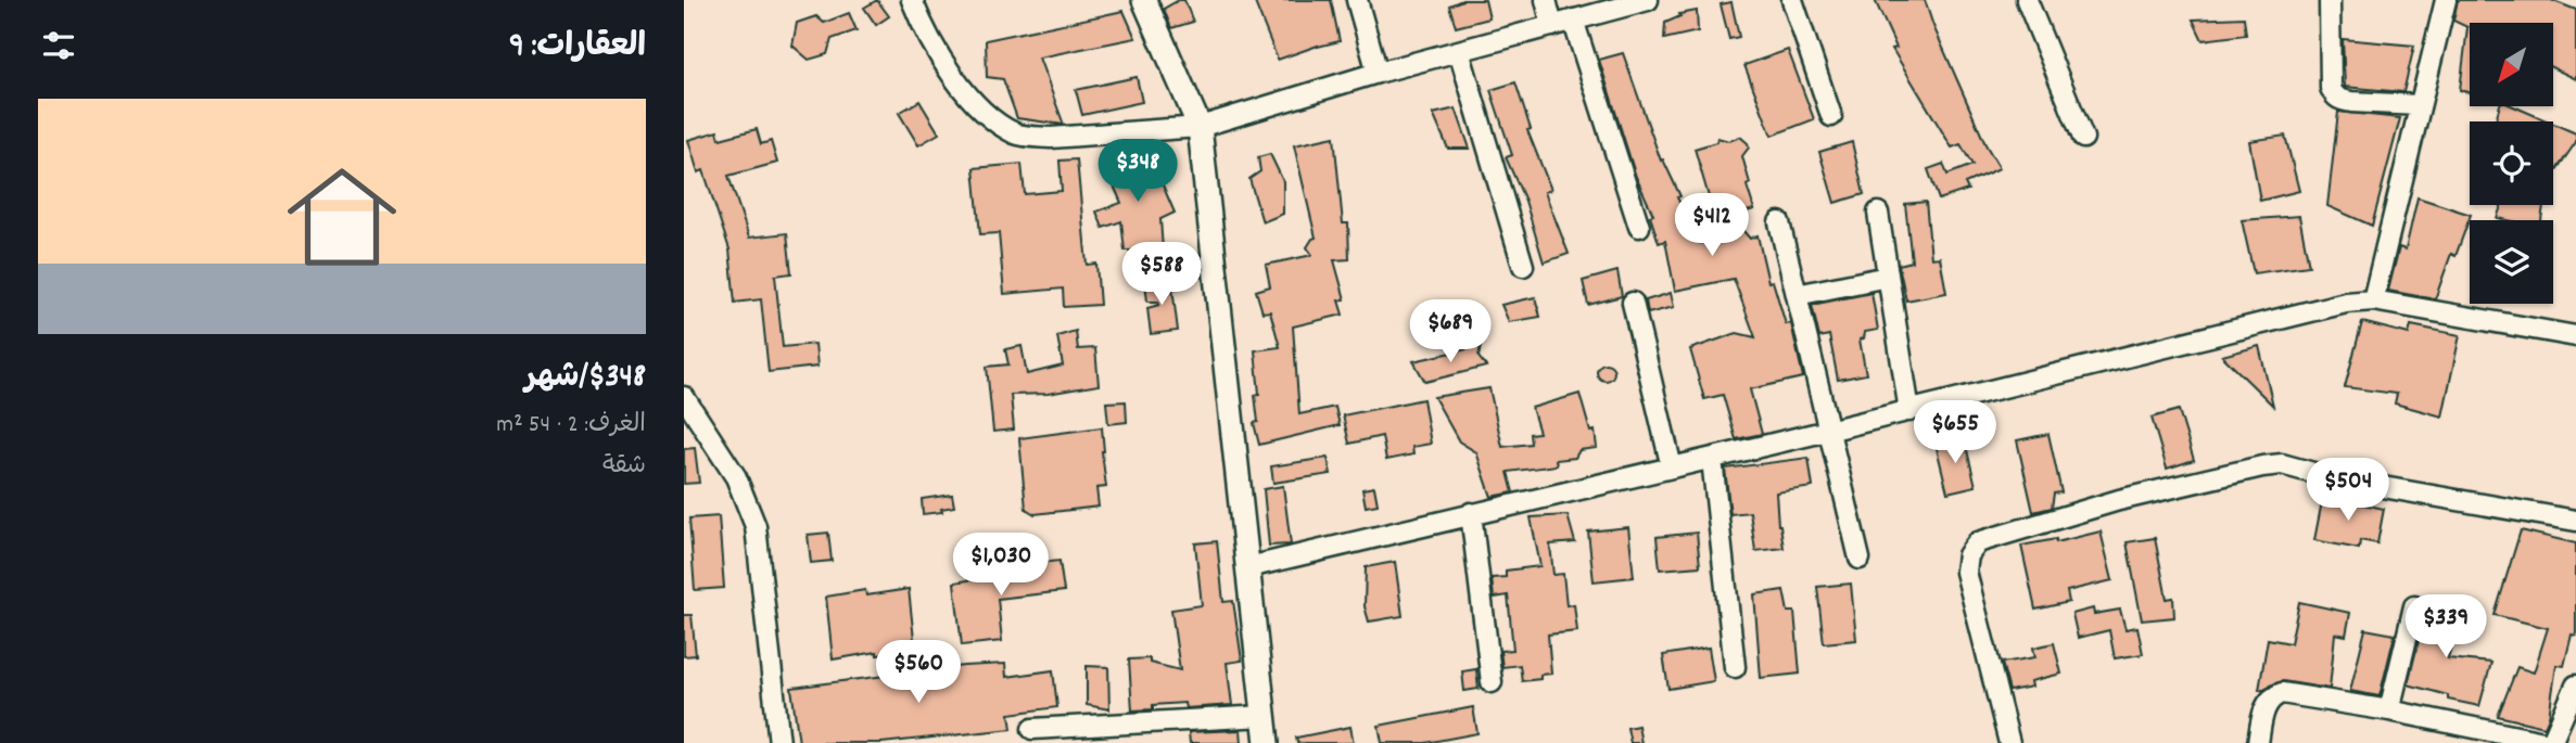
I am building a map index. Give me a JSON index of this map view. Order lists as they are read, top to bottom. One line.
{"north":"bottom left","page":{"heading":"العقارات: 9","list":[{"name":"$348/شهر","note":"الغرف: 2 · 54 m² · شقة"}],"price":["$348","$412","$588","$689","$655","$504","$1,030","$339","$560"]}}
